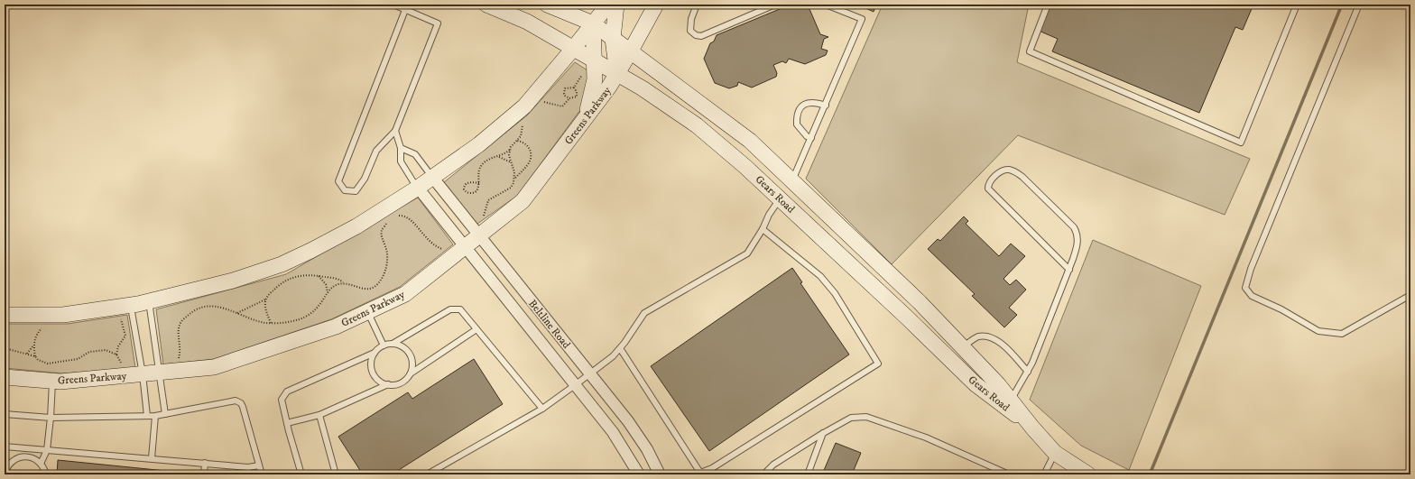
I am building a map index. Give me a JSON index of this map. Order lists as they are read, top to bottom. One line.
{"streets":{"street":["Greens Parkway","Gears Road","Beltline Road"]},"crossings":[["Greens Parkway","Gears Road"],["Greens Parkway","Beltline Road"]]}
